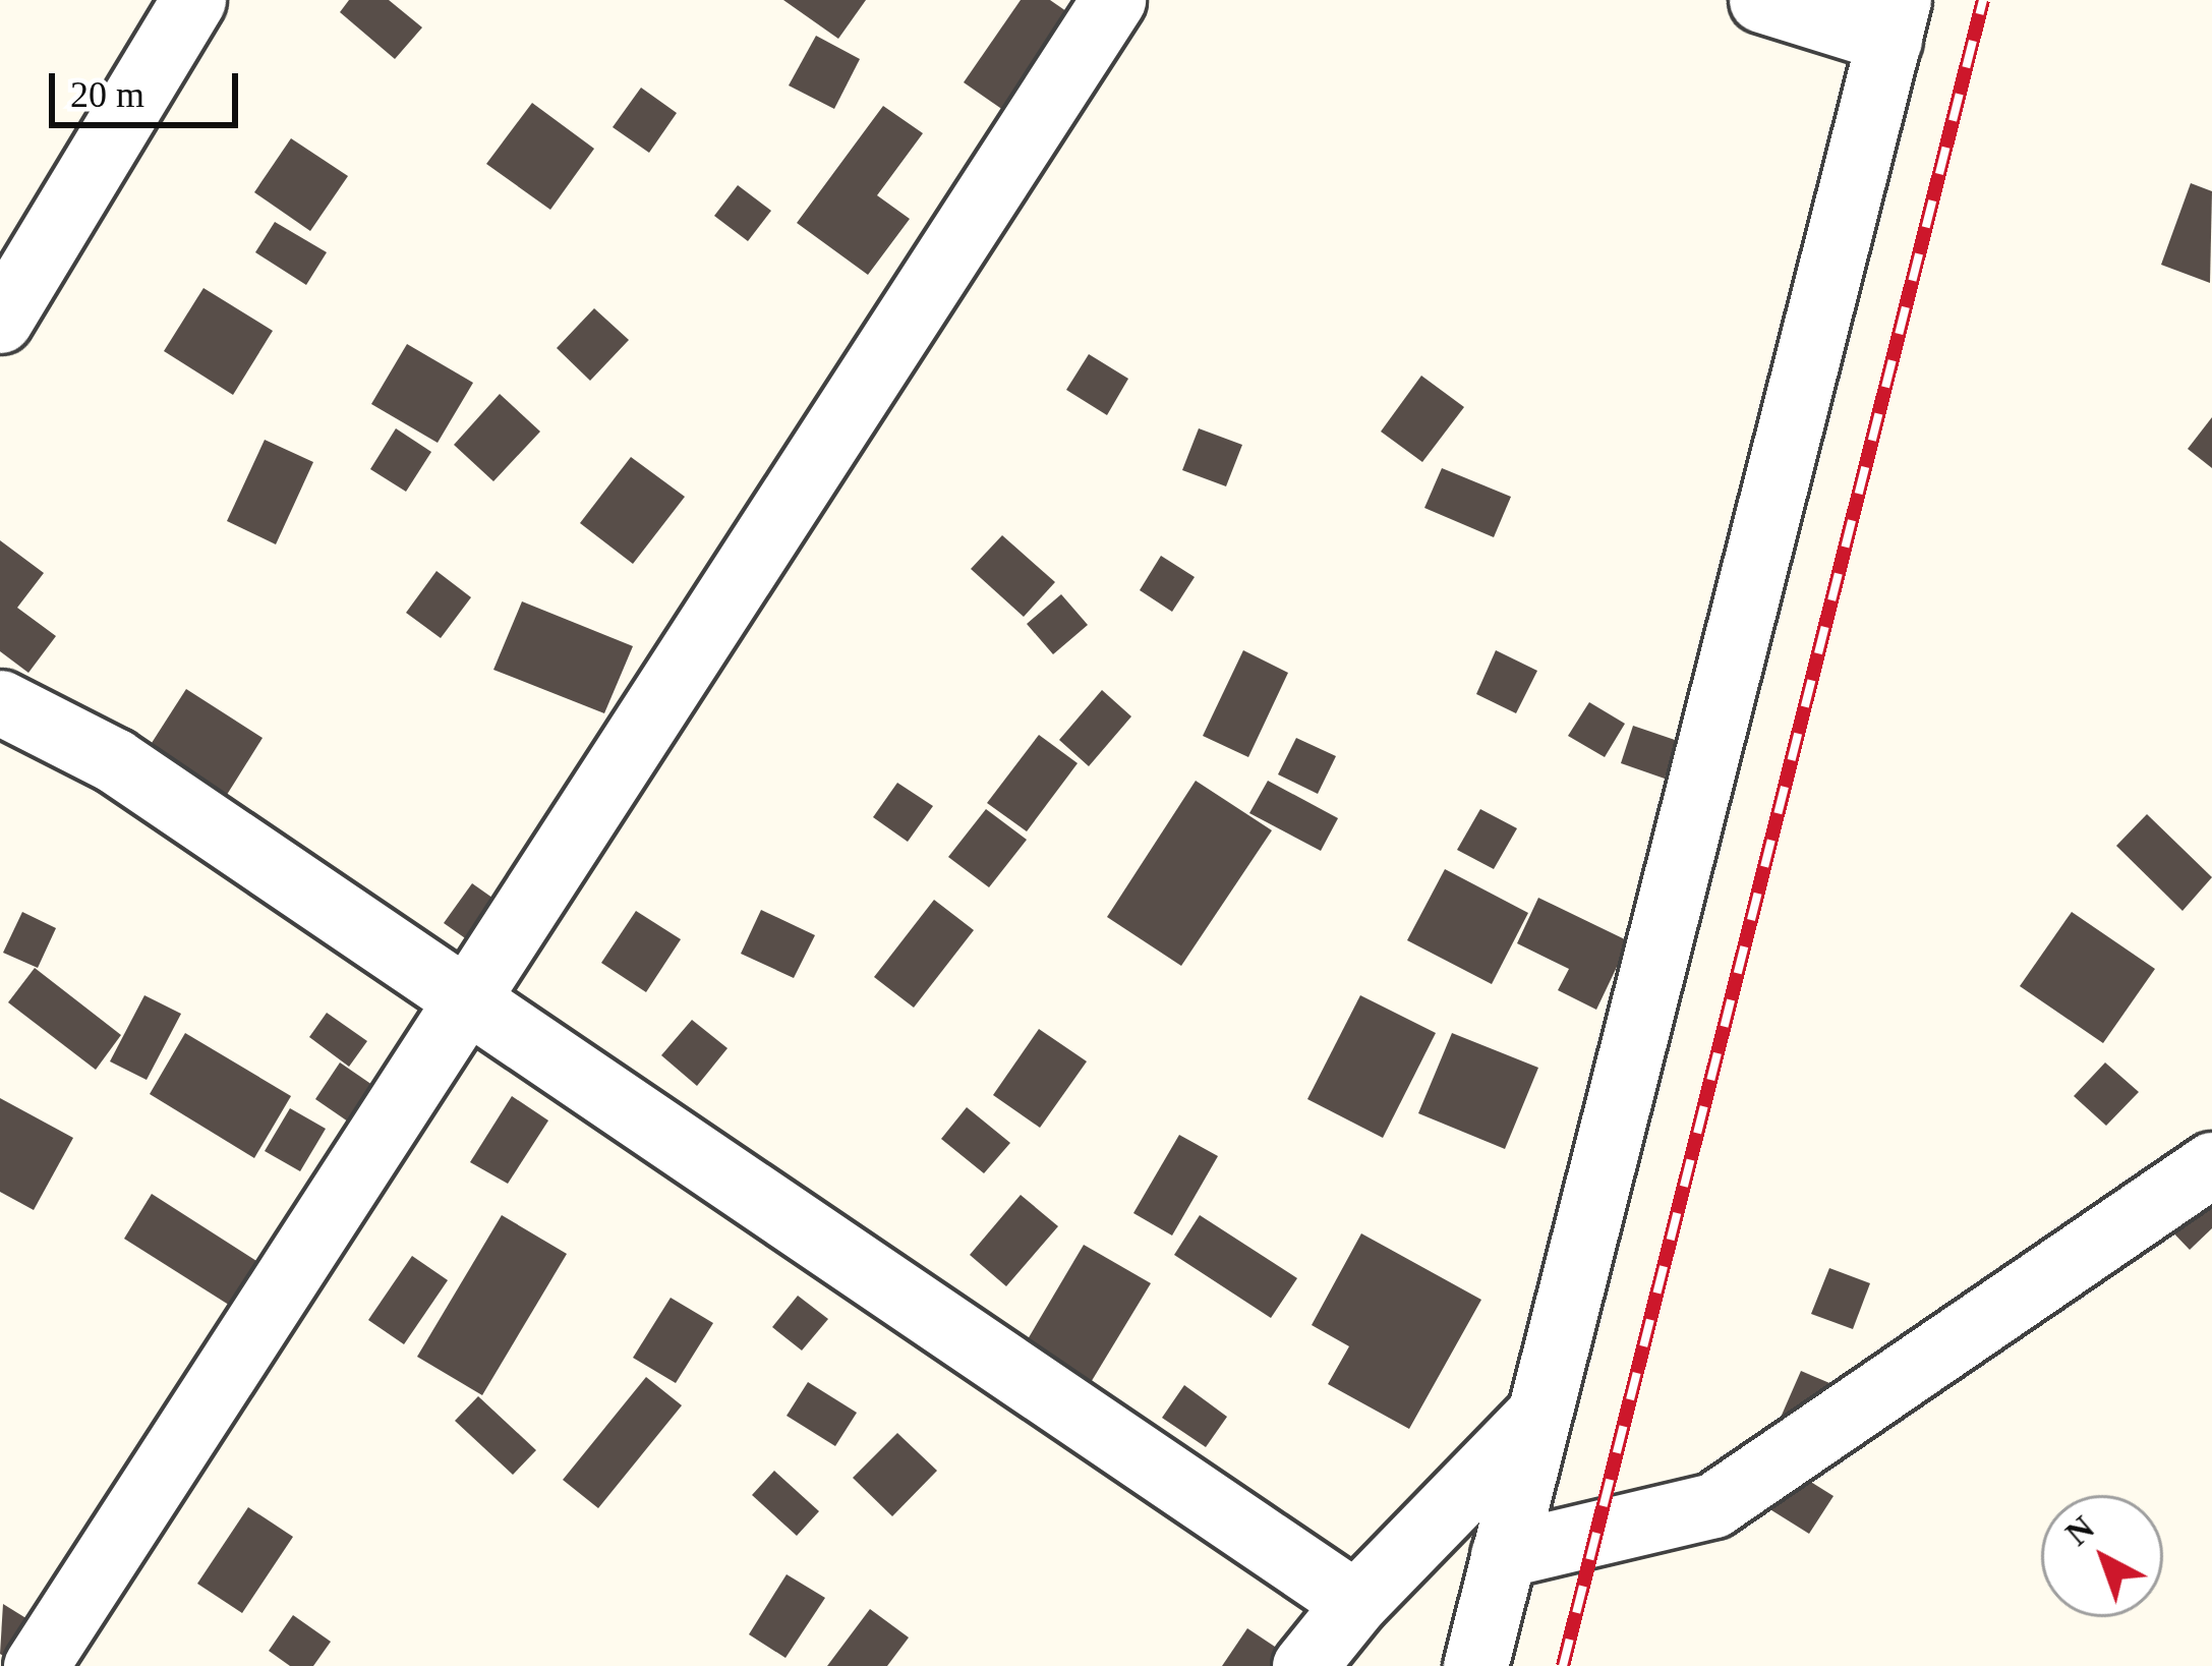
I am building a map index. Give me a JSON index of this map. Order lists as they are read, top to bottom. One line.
{"scale_bar":"20 m","north":"top left"}
